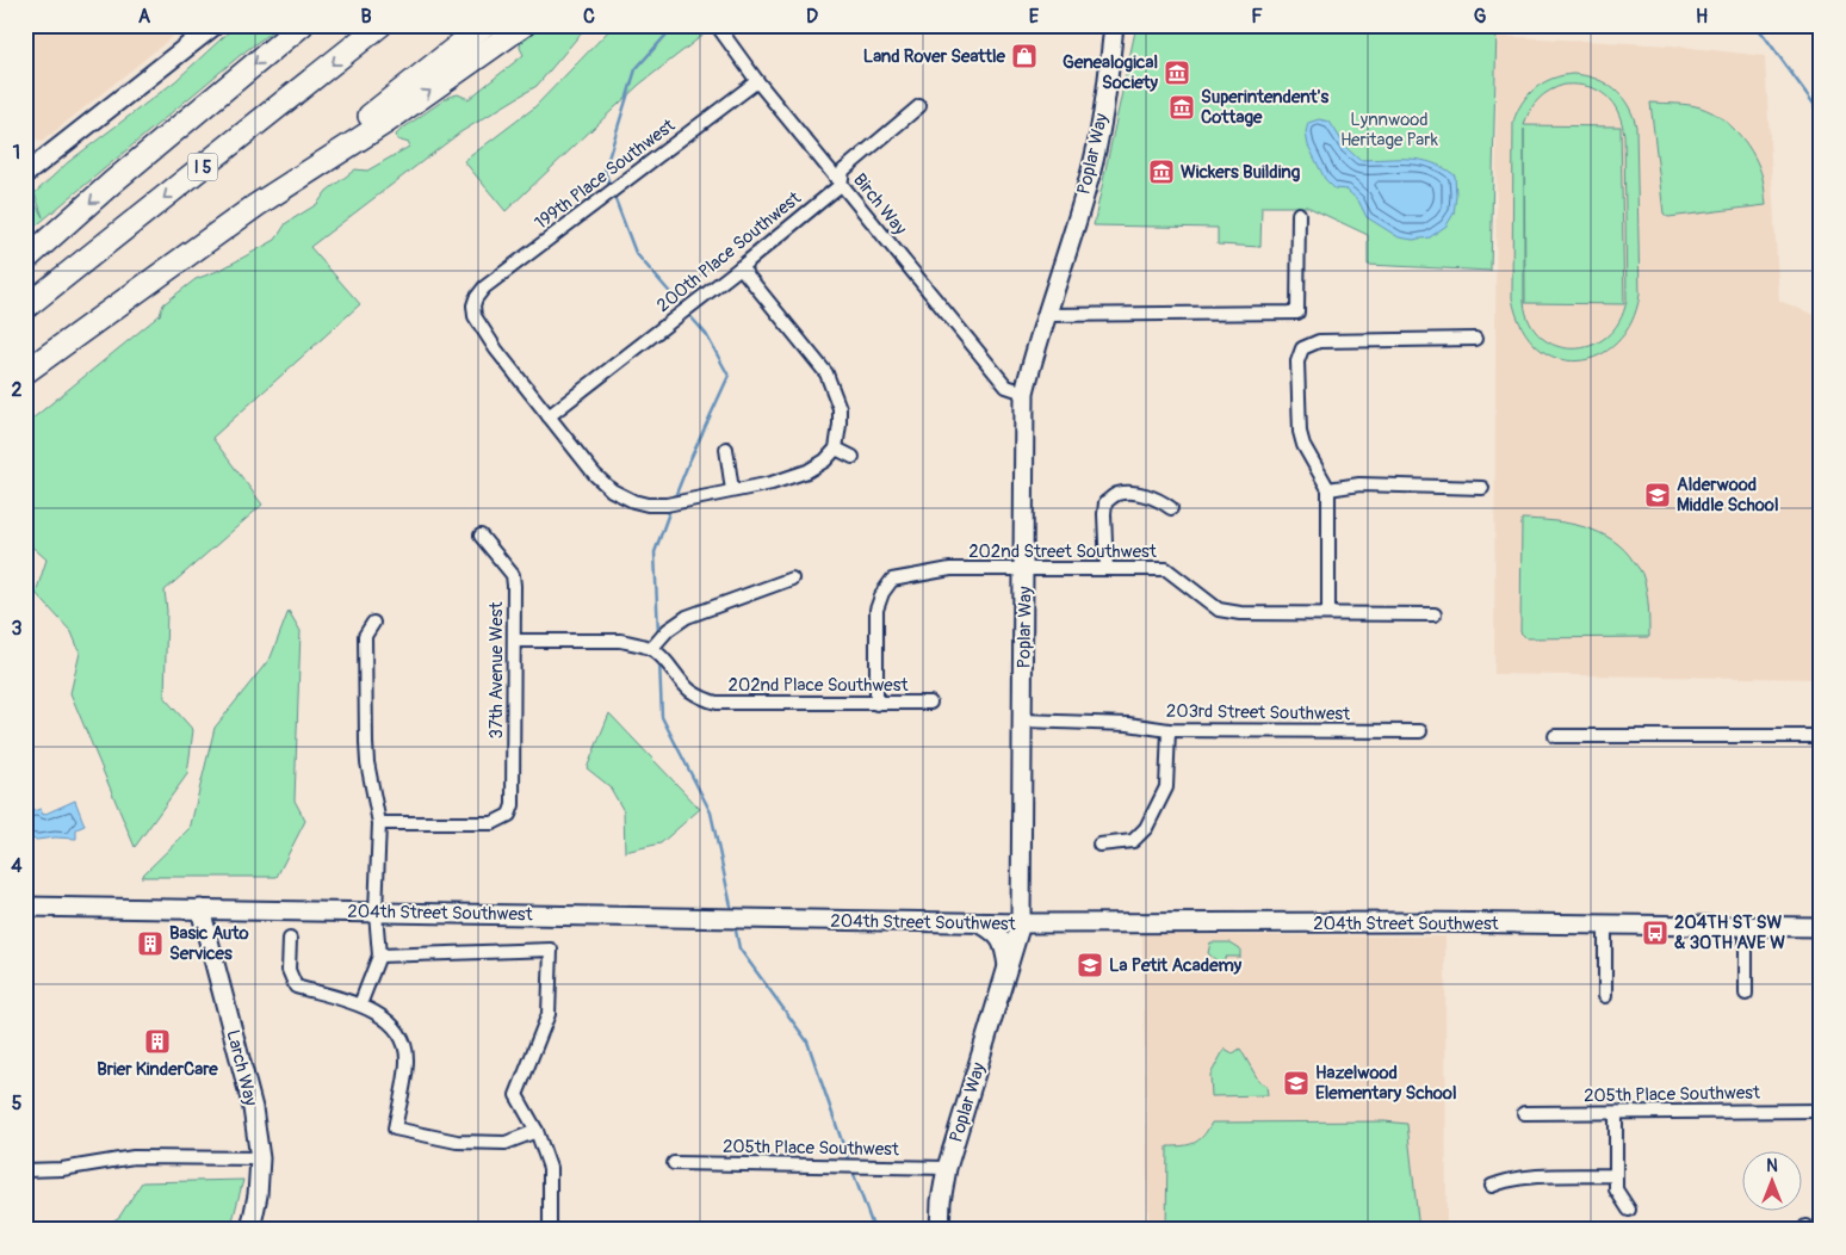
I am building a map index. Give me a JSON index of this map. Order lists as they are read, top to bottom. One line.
{"streets":{"highway":["I 5"],"street":["Poplar Way","199th Place Southwest","Birch Way","200th Place Southwest","202nd Street Southwest","37th Avenue West","202nd Place Southwest","203rd Street Southwest","204th Street Southwest","Larch Way","205th Place Southwest"]},"crossings":[["Poplar Way","Birch Way"],["Poplar Way","202nd Street Southwest"],["Poplar Way","203rd Street Southwest"],["Poplar Way","204th Street Southwest"],["Poplar Way","205th Place Southwest"],["199th Place Southwest","Birch Way"],["199th Place Southwest","200th Place Southwest"],["Birch Way","200th Place Southwest"],["202nd Street Southwest","202nd Place Southwest"],["37th Avenue West","202nd Place Southwest"],["204th Street Southwest","Larch Way"]],"parks":["Lynnwood Heritage Park"],"places":{"shop":["Land Rover Seattle"],"museum":["Genealogical Society","Superintendent's Cottage","Wickers Building"],"school or university":["Alderwood Middle School","La Petit Academy","Hazelwood Elementary School"],"bus stop":["204TH ST SW & 30TH AVE W"],"building":["Basic Auto Services","Brier KinderCare"]},"north":"top","grid":{"columns":["A","B","C","D","E","F","G","H"],"rows":["1","2","3","4","5"]}}
